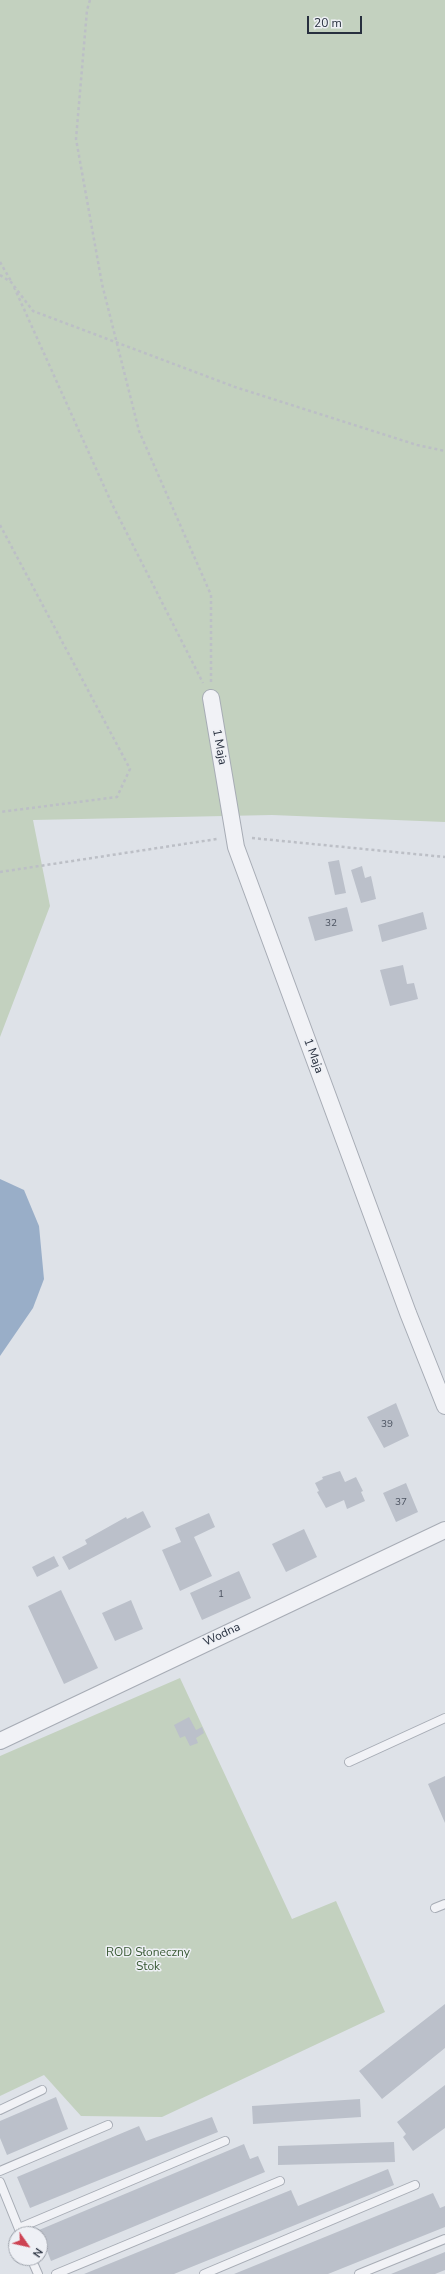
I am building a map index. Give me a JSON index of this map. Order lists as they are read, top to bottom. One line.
{"streets":{"street":["1 Maja","Wodna"]},"parks":["ROD Słoneczny Stok"],"house_numbers":["32","39","37","1"],"scale_bar":"20 m","north":"bottom right"}
